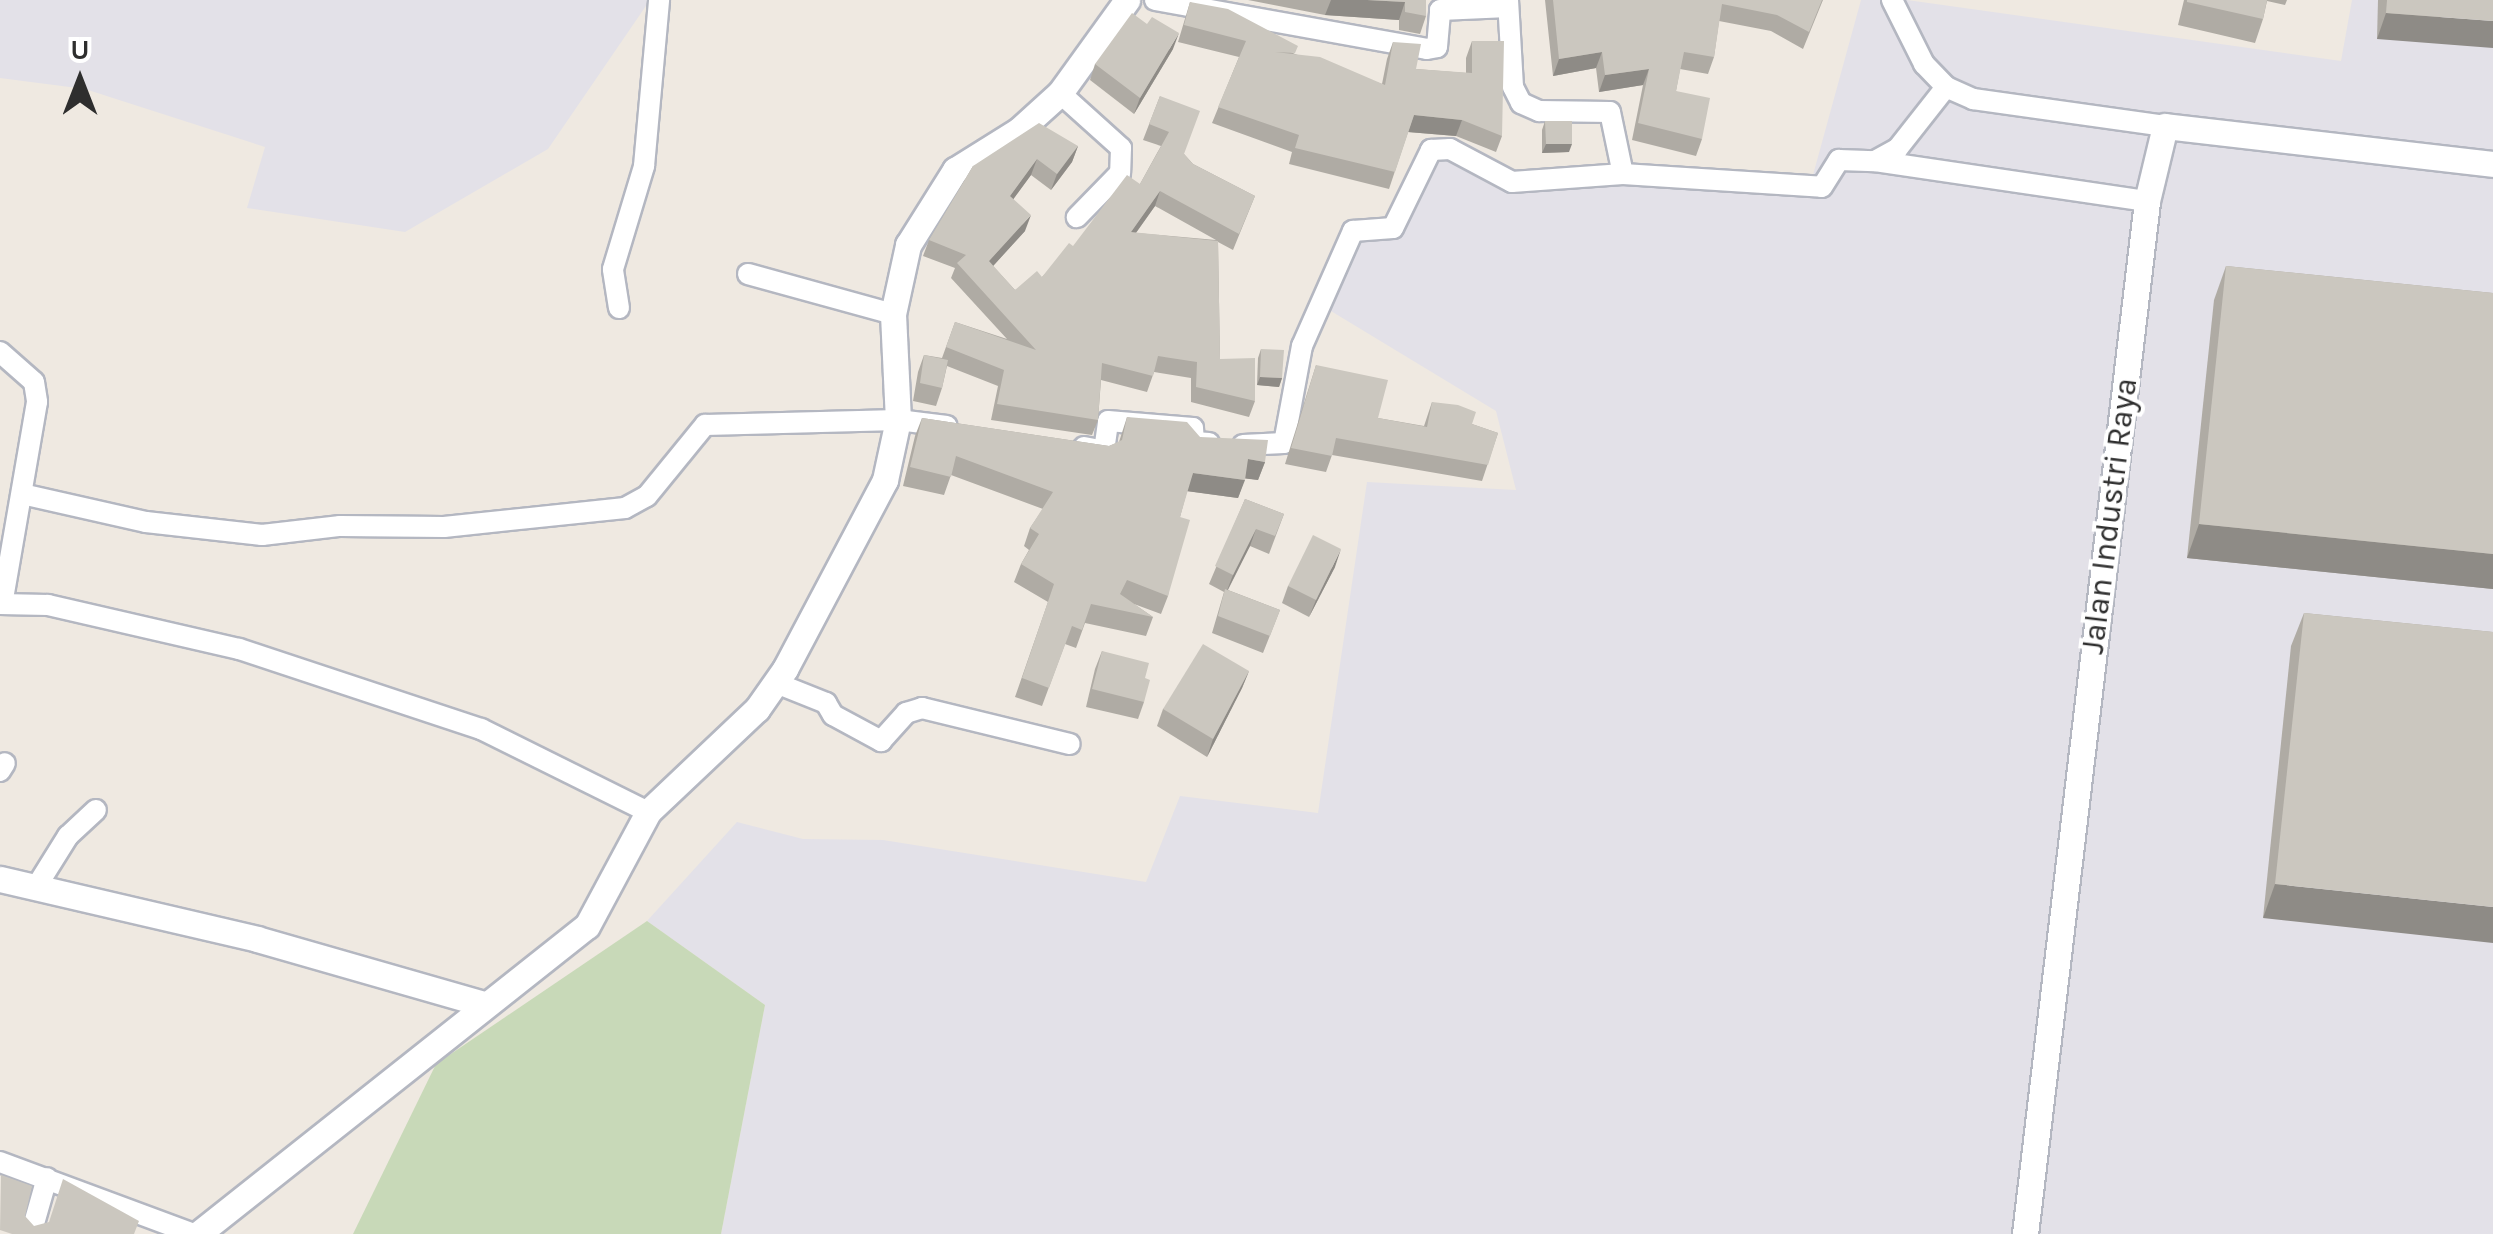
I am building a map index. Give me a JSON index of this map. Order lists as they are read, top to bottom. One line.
{"streets":{"street":["Jalan Industri Raya"]},"north":"top"}
